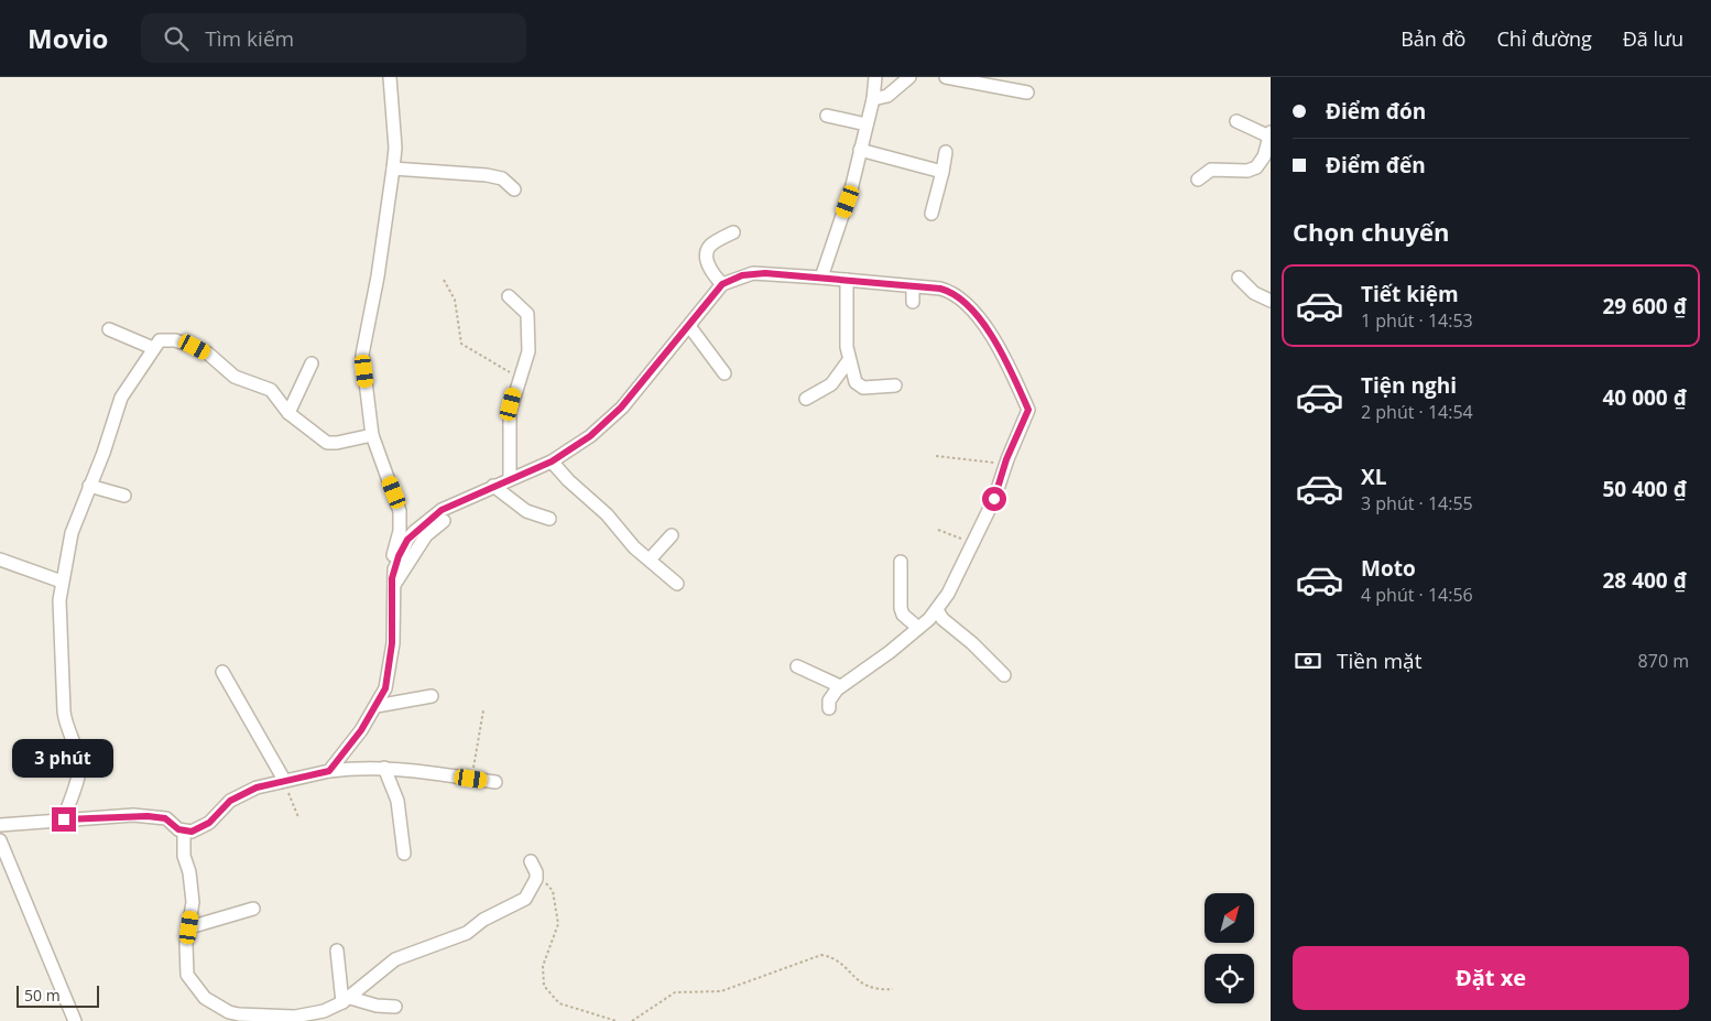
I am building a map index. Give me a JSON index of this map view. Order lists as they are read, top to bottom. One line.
{"scale_bar":"50 m","north":"top right","page":{"header":"Movio","search":"Tìm kiếm","nav":["Bản đồ","Chỉ đường","Đã lưu"],"banner":["Điểm đón","Điểm đến"],"heading":"Chọn chuyến","list":[{"name":"Tiết kiệm","note":"1 phút · 14:53","value":"29 600 ₫"},{"name":"Tiện nghi","note":"2 phút · 14:54","value":"40 000 ₫"},{"name":"XL","note":"3 phút · 14:55","value":"50 400 ₫"},{"name":"Moto","note":"4 phút · 14:56","value":"28 400 ₫"}],"pay":["Tiền mặt","870 m"],"bubble":"3 phút","buttons":"Đặt xe","scale":"50 m"}}
